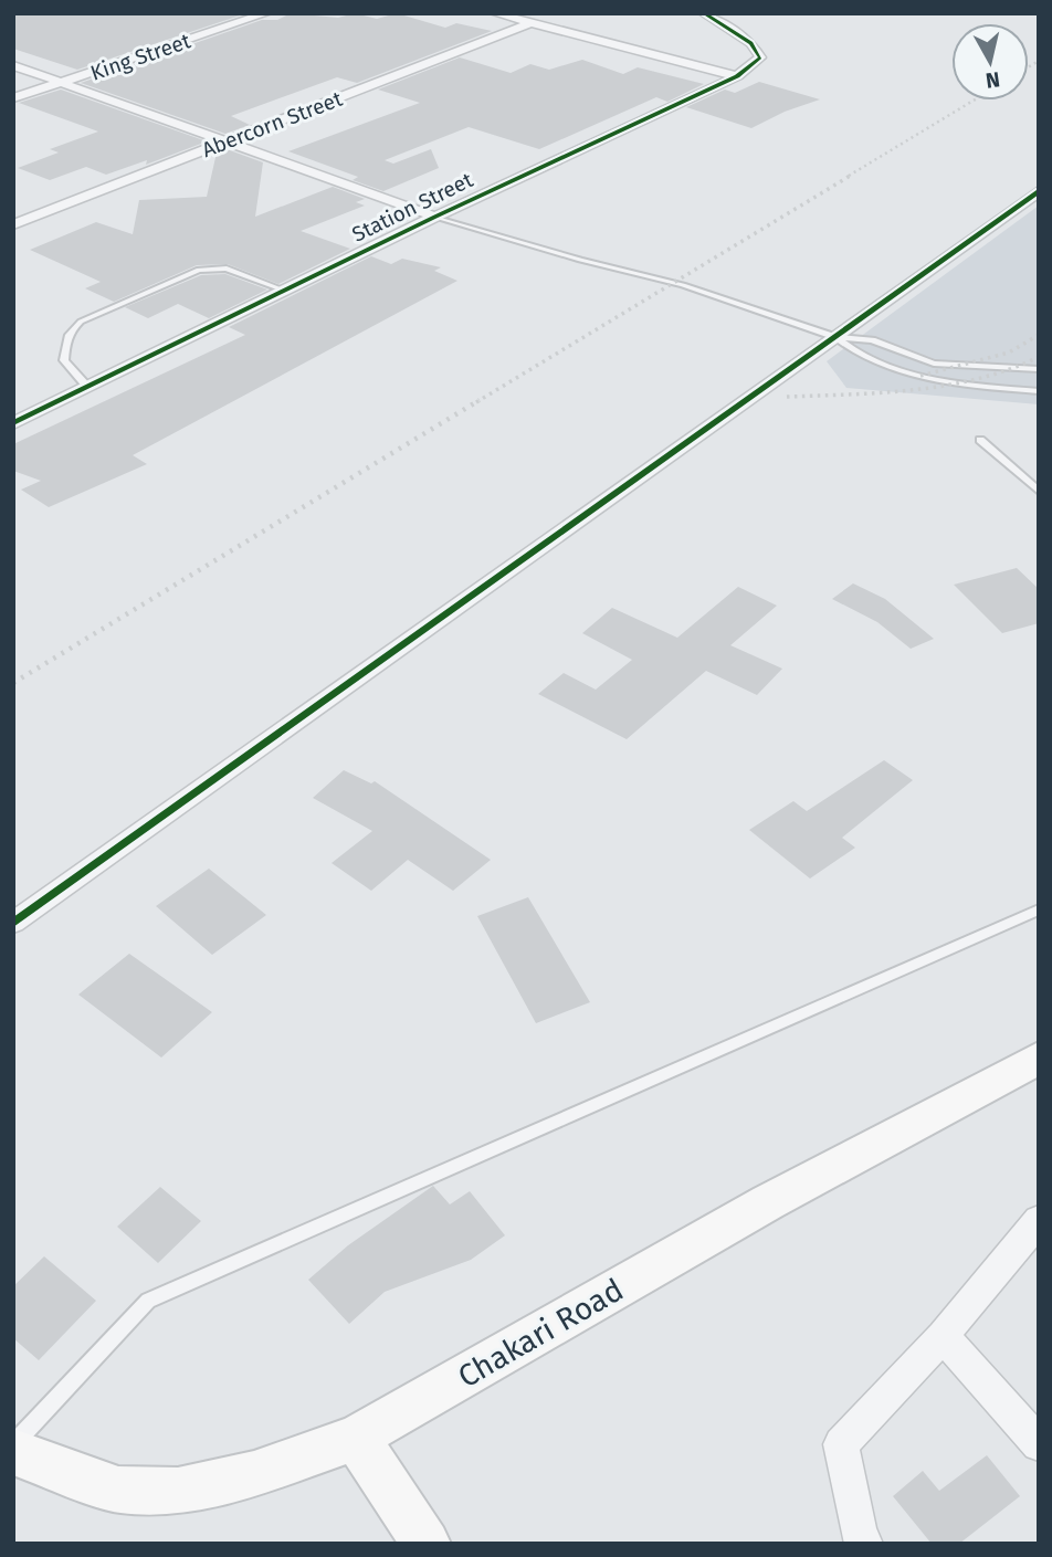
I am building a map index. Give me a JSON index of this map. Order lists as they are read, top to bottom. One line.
{"streets":{"main road":["Chakari Road"],"street":["King Street","Abercorn Street","Station Street"]},"north":"bottom"}
